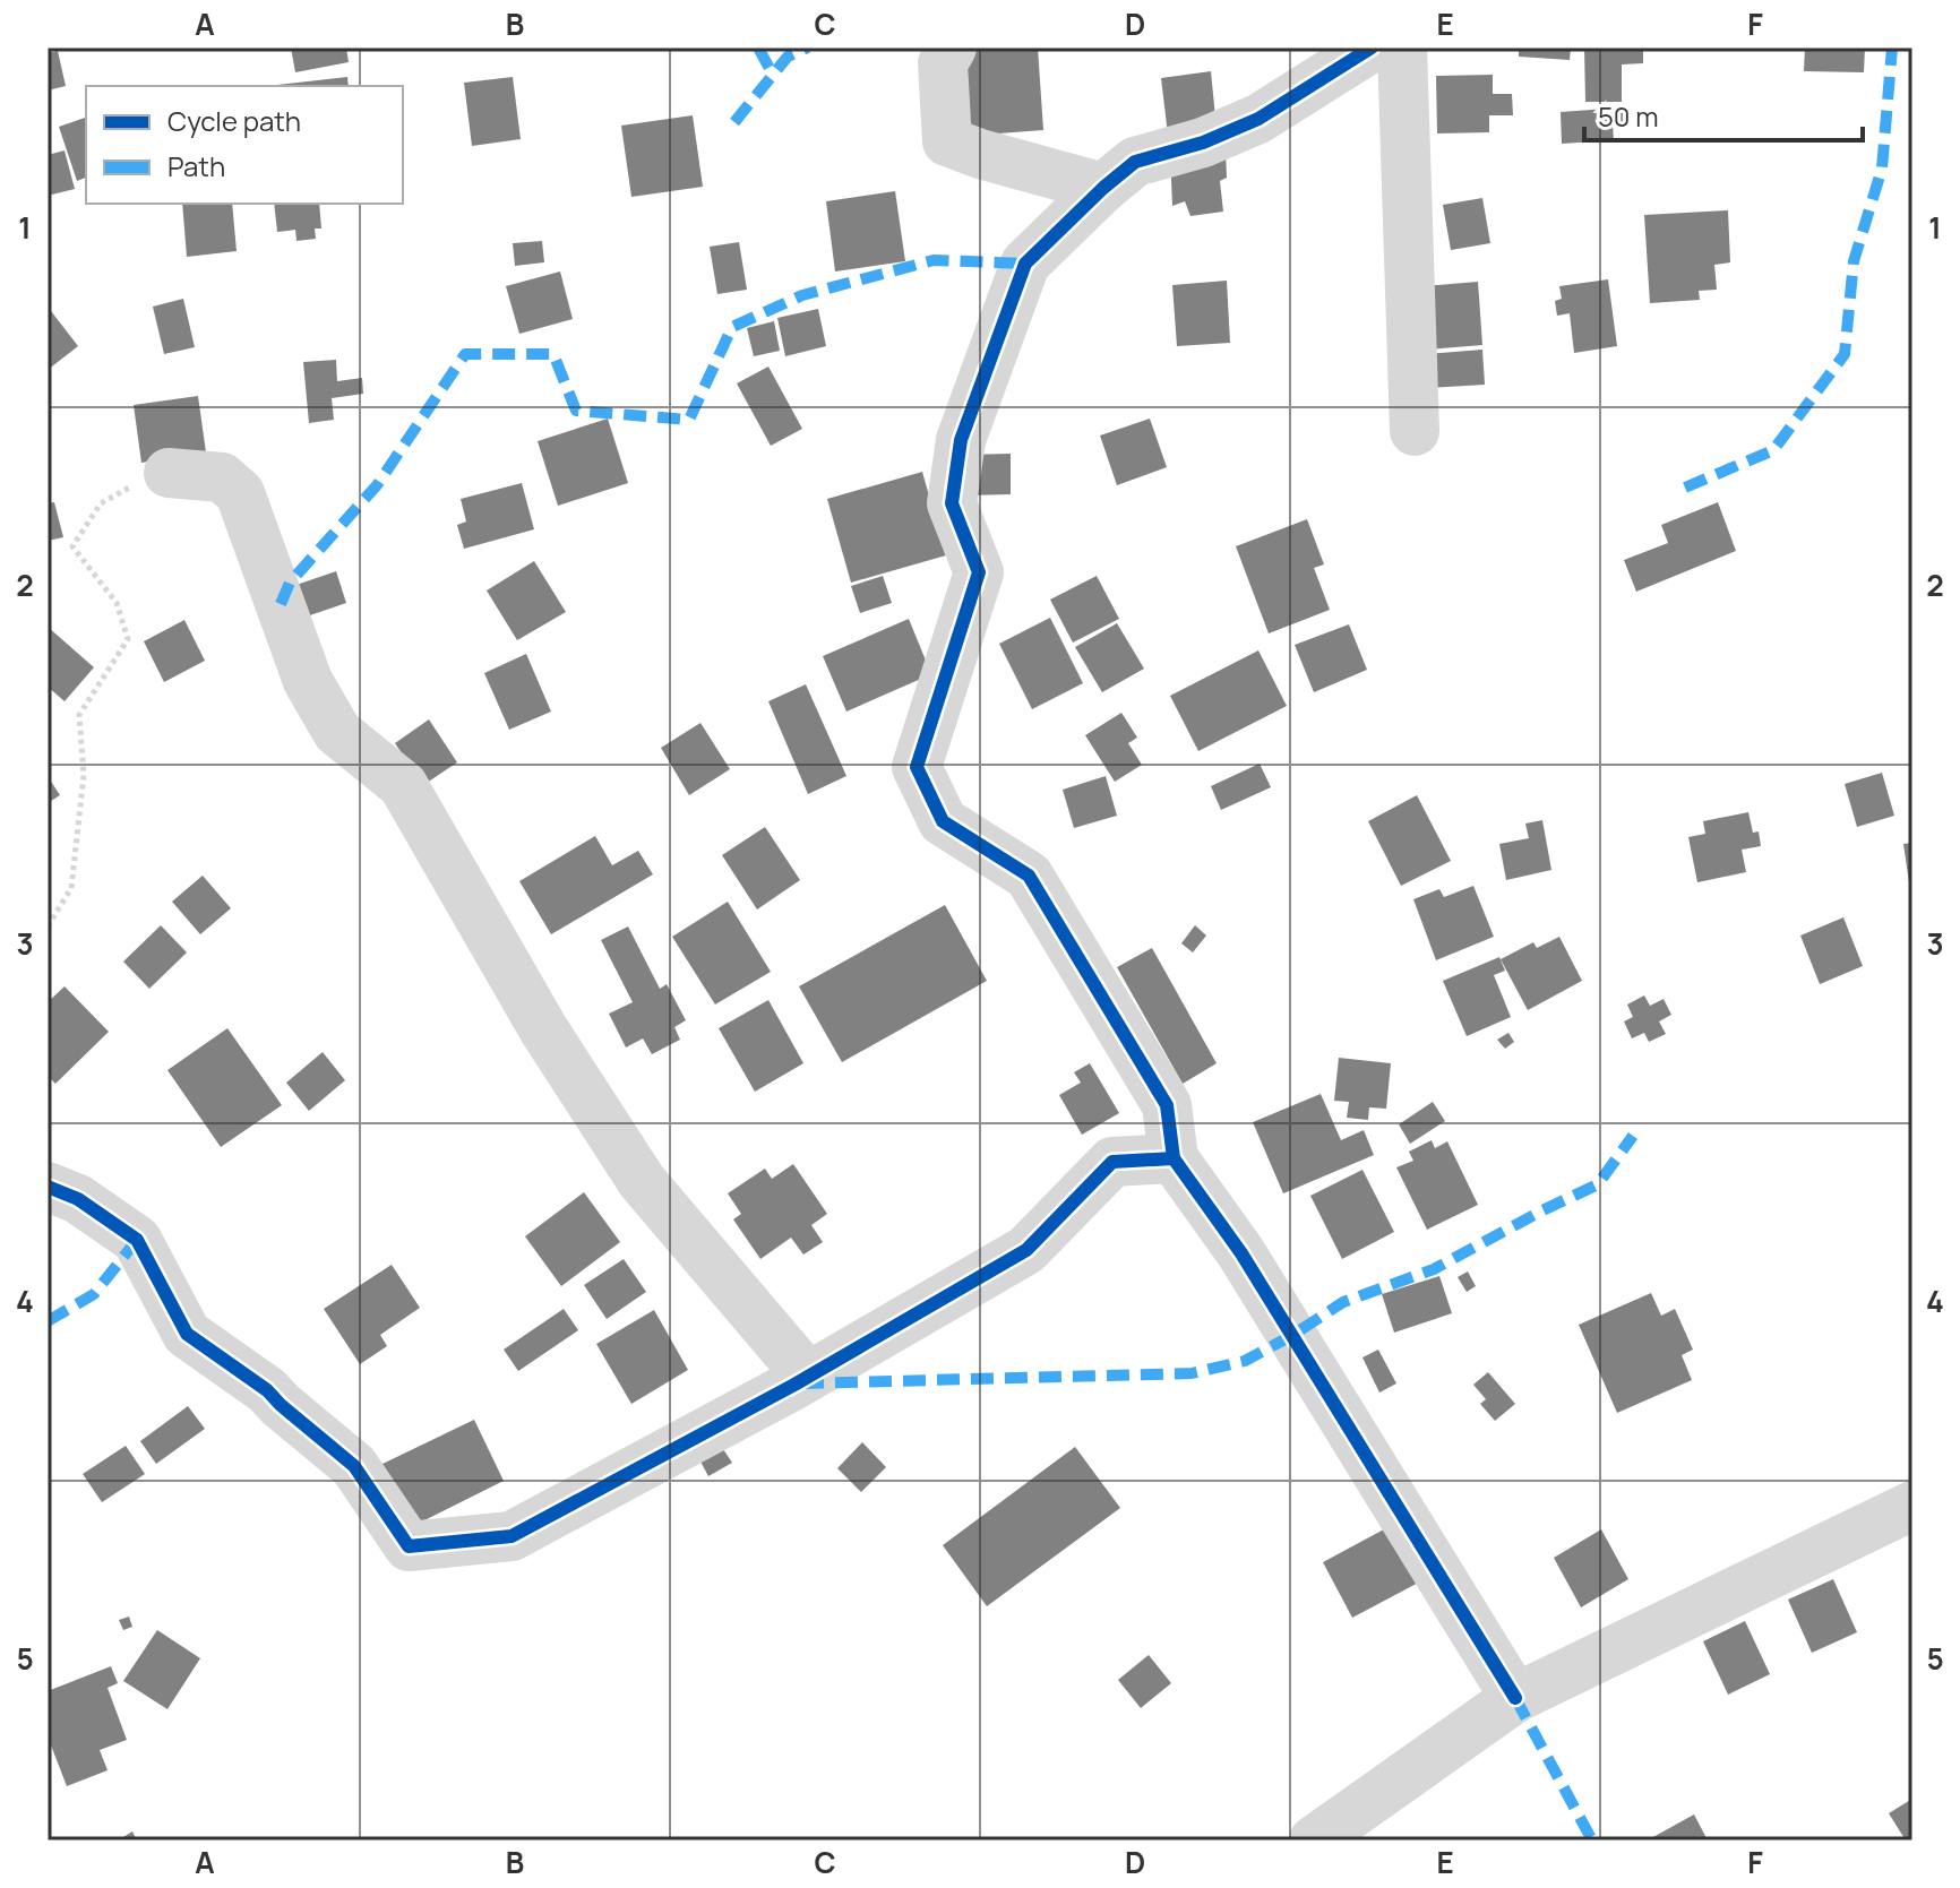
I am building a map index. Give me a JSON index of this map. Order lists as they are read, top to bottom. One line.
{"legend":["Cycle path","Path"],"scale_bar":"50 m","grid":{"columns":["A","B","C","D","E","F"],"rows":["1","2","3","4","5"]}}
